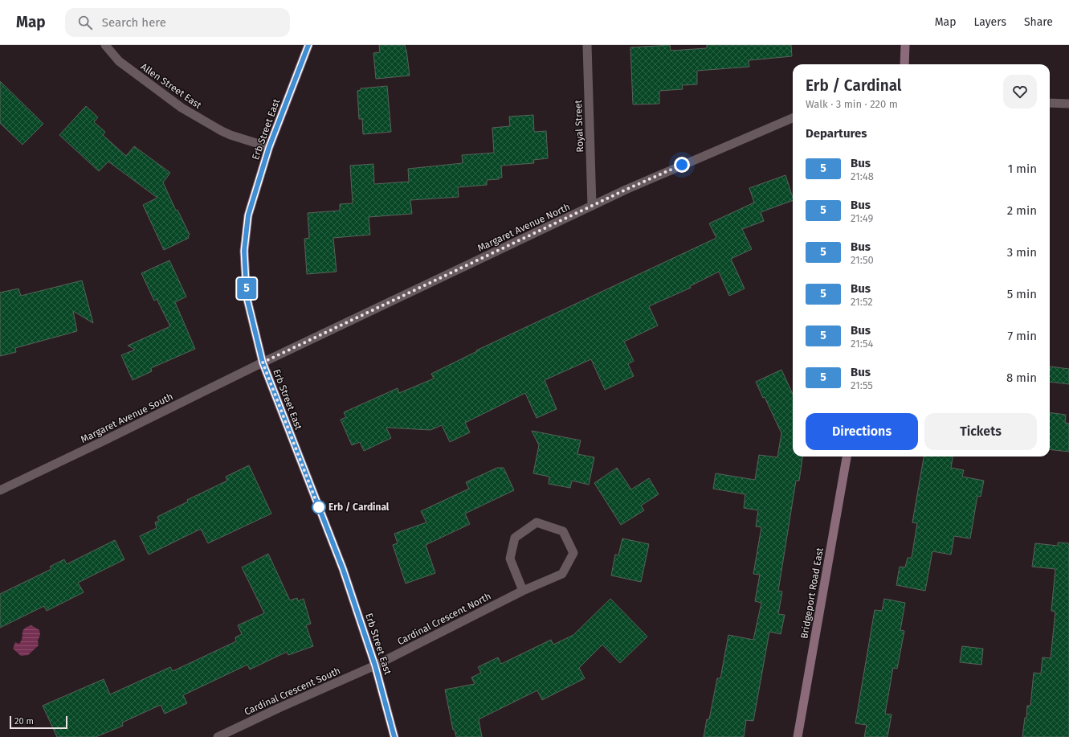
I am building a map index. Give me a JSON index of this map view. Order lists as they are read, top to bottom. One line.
{"streets":{"main road":["Erb Street East","Bridgeport Road East"],"street":["Allen Street East","Royal Street","Margaret Avenue North","Margaret Avenue South","Cardinal Crescent North","Cardinal Crescent South"]},"crossings":[["Allen Street East","Erb Street East"],["Royal Street","Margaret Avenue North"],["Erb Street East","Margaret Avenue North"],["Erb Street East","Margaret Avenue South"],["Erb Street East","Cardinal Crescent North"],["Erb Street East","Cardinal Crescent South"],["Margaret Avenue North","Margaret Avenue South"],["Cardinal Crescent North","Cardinal Crescent South"]],"places":["Erb / Cardinal"],"lines":["bus line 5"],"scale_bar":"20 m","page":{"header":"Map","search":"Search here","nav":["Map","Layers","Share"],"on_map":"5","heading":[["Erb / Cardinal","Walk · 3 min · 220 m"],"Departures"],"list":[{"mark":"5","name":"Bus","note":"21:48","value":"1 min"},{"mark":"5","name":"Bus","note":"21:49","value":"2 min"},{"mark":"5","name":"Bus","note":"21:50","value":"3 min"},{"mark":"5","name":"Bus","note":"21:52","value":"5 min"},{"mark":"5","name":"Bus","note":"21:54","value":"7 min"},{"mark":"5","name":"Bus","note":"21:55","value":"8 min"}],"buttons":["Directions","Tickets"],"scale":"20 m"}}
